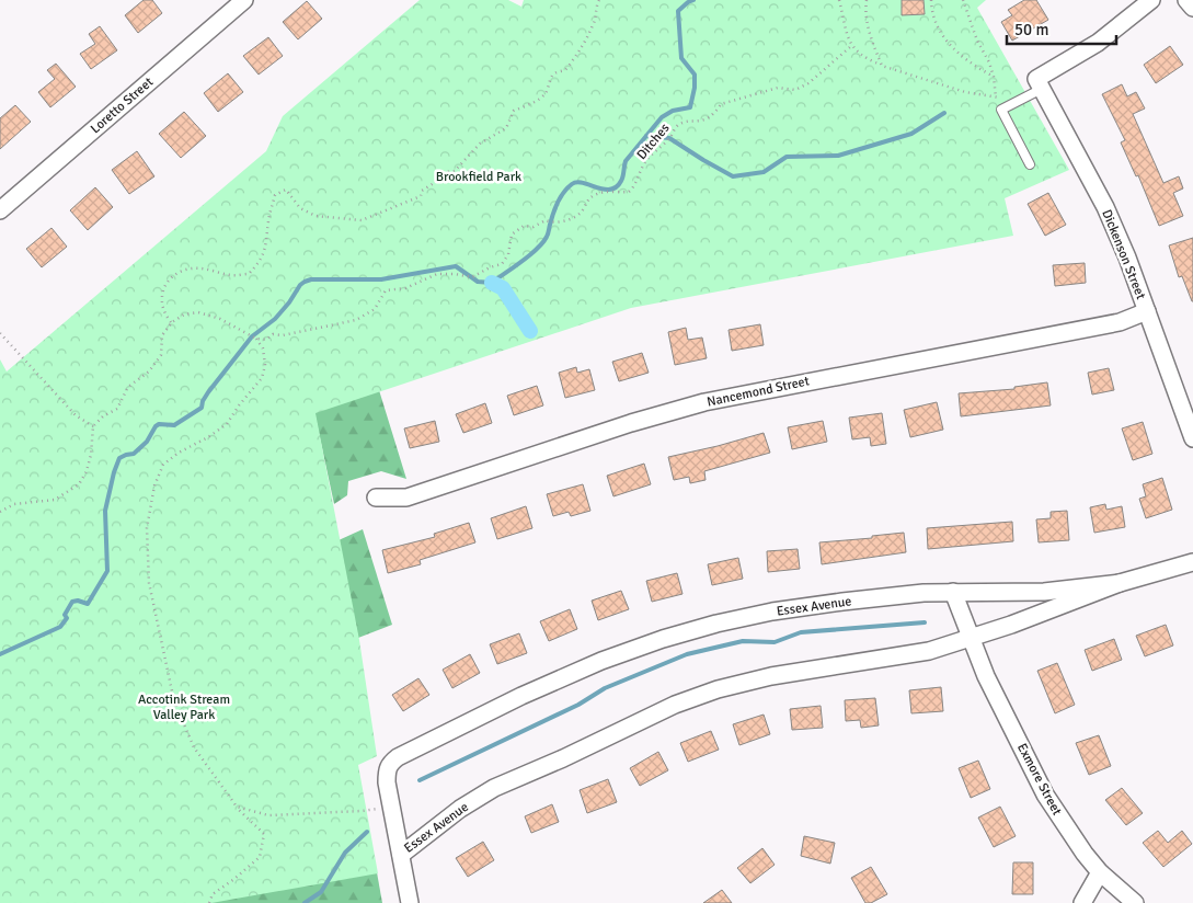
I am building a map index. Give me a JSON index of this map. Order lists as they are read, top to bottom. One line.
{"streets":{"street":["Loretto Street","Dickenson Street","Nancemond Street","Essex Avenue","Exmore Street"],"path":["Ditches"]},"crossings":[["Dickenson Street","Nancemond Street"],["Essex Avenue","Exmore Street"]],"parks":["Brookfield Park","Accotink Stream Valley Park"],"scale_bar":"50 m"}
